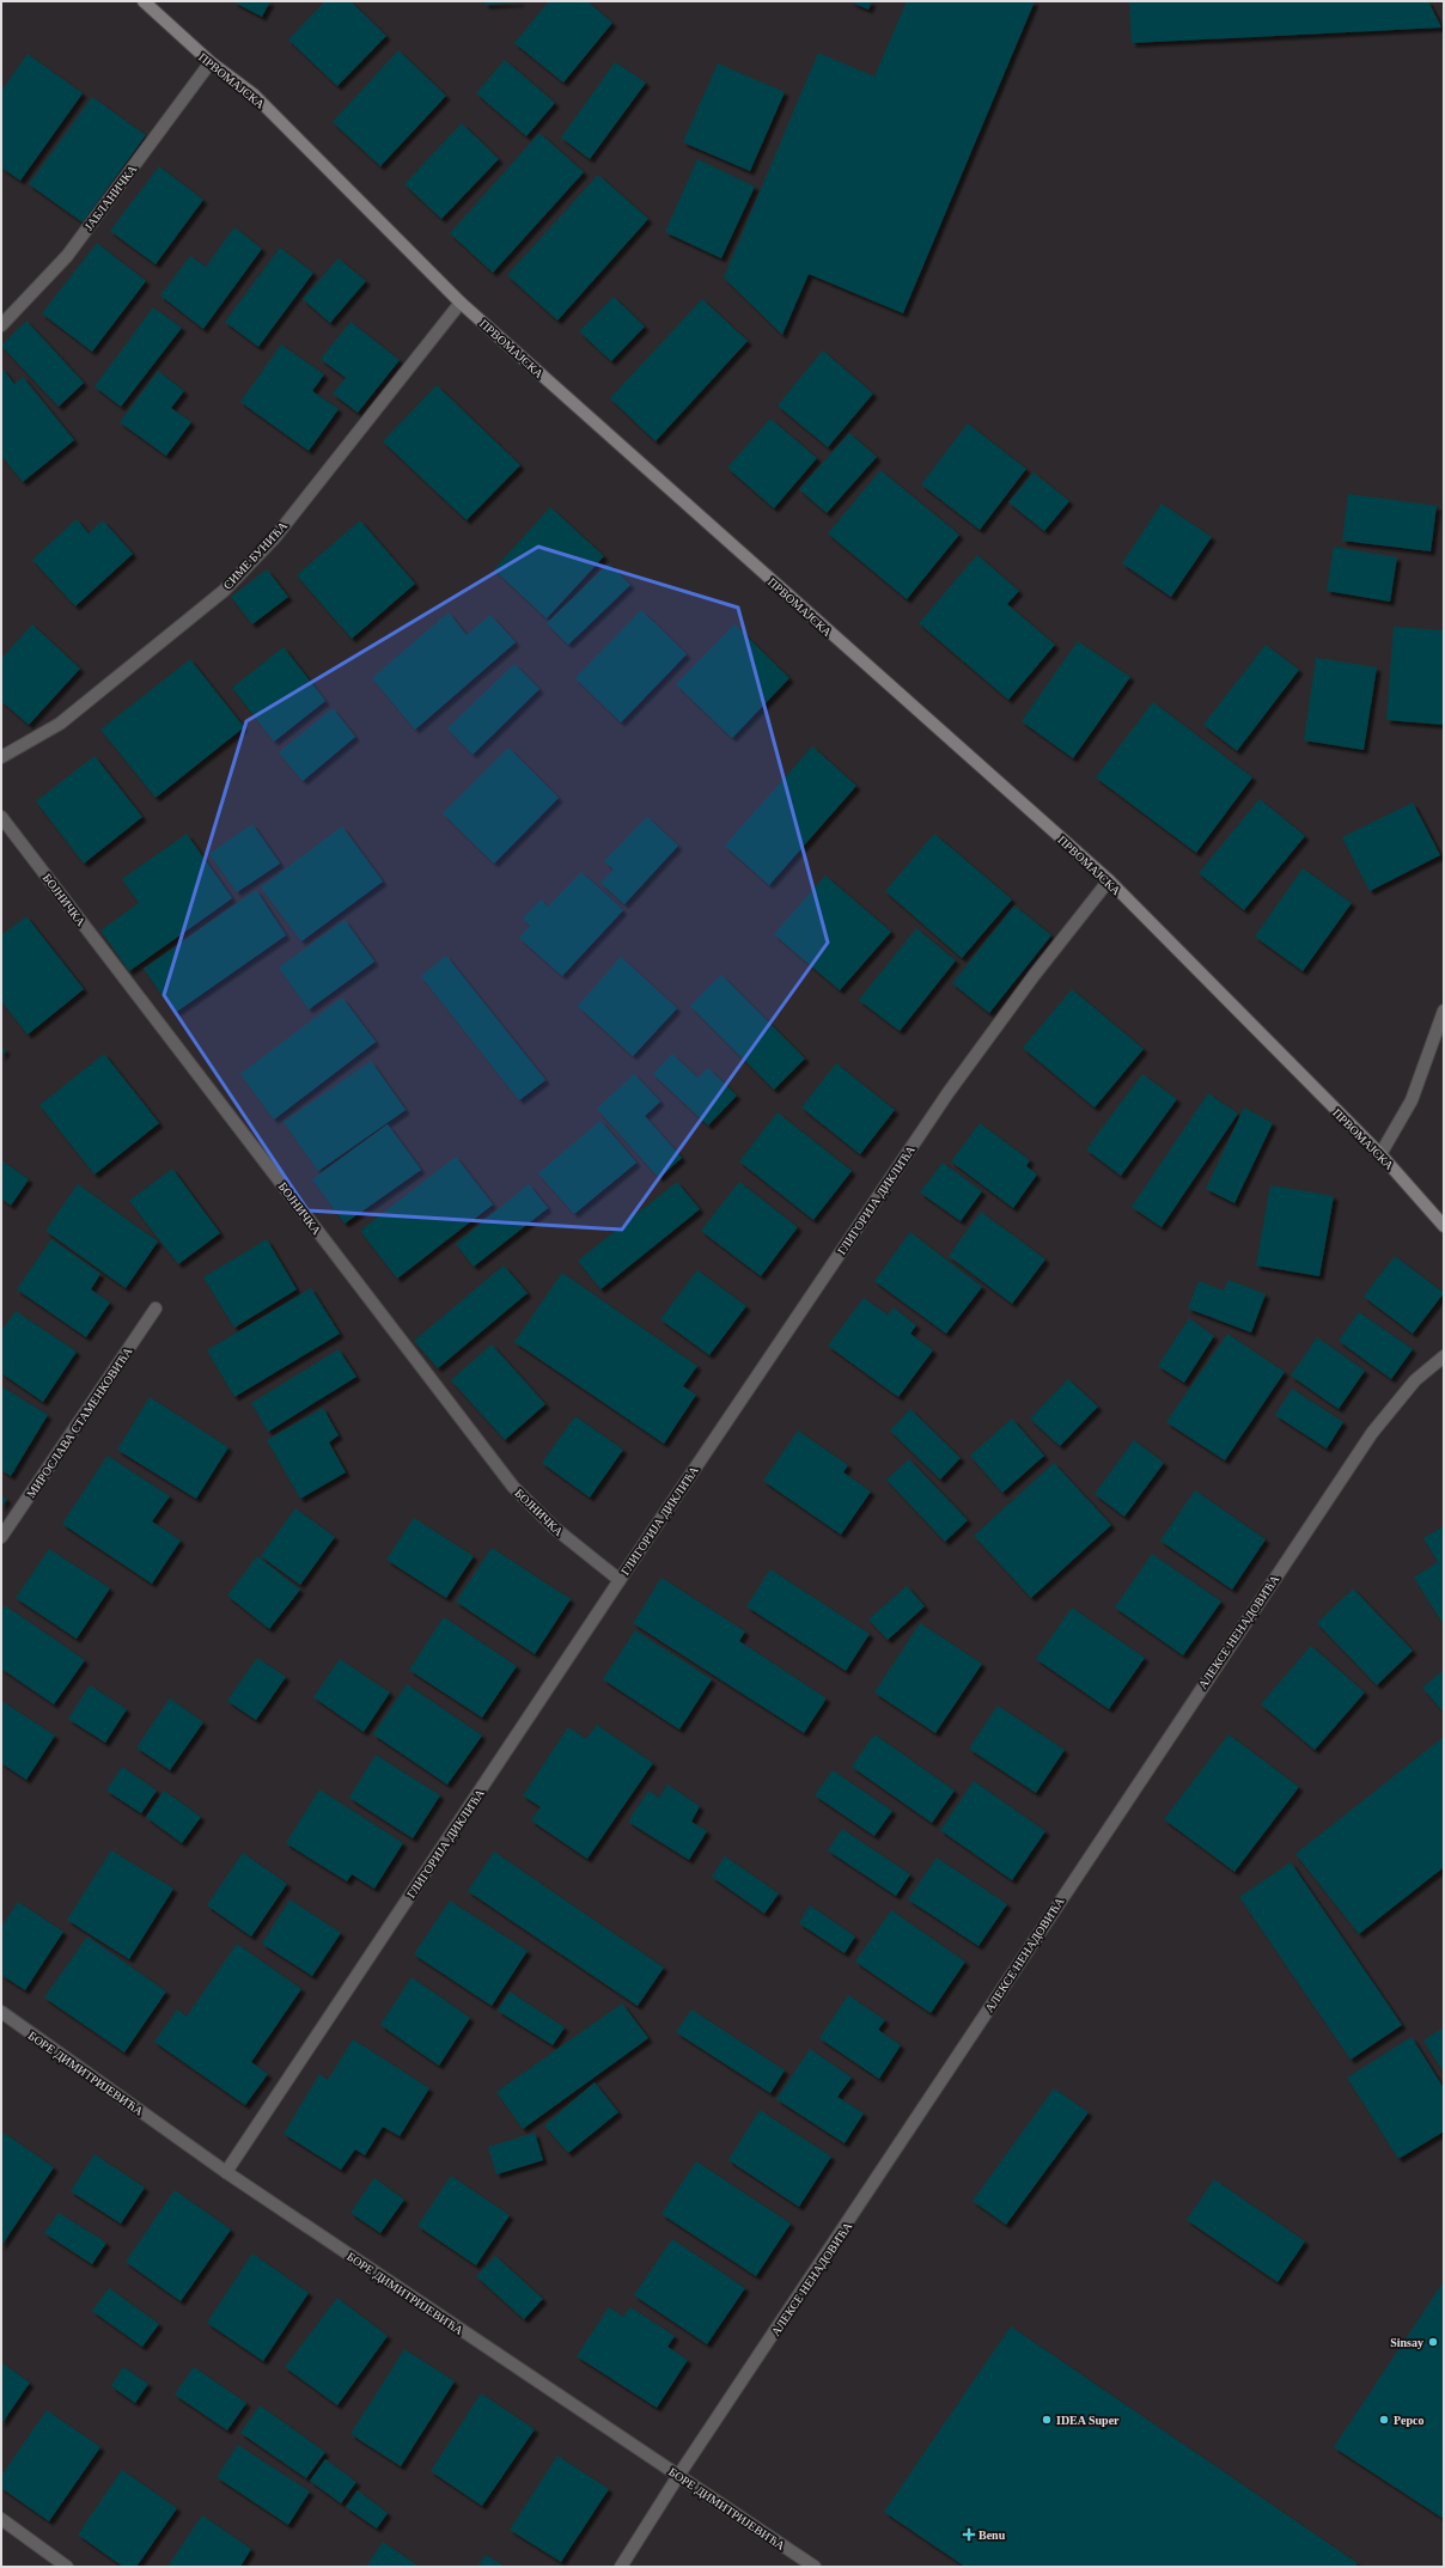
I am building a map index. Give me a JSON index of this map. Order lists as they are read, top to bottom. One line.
{"streets":{"main road":["ПРВОМАЈСКА"],"street":["ЈАБЛАНИЧКА","СИМЕ БУНИЋА","БОЈНИЧКА","ГЛИГОРИЈА ДИКЛИЋА","МИРОСЛАВА СТАМЕНКОВИЋА","АЛЕКСЕ НЕНАДОВИЋА","БОРЕ ДИМИТРИЈЕВИЋА"]},"crossings":[["ПРВОМАЈСКА","ЈАБЛАНИЧКА"],["ПРВОМАЈСКА","СИМЕ БУНИЋА"],["ПРВОМАЈСКА","ГЛИГОРИЈА ДИКЛИЋА"],["БОЈНИЧКА","ГЛИГОРИЈА ДИКЛИЋА"],["ГЛИГОРИЈА ДИКЛИЋА","БОРЕ ДИМИТРИЈЕВИЋА"],["АЛЕКСЕ НЕНАДОВИЋА","БОРЕ ДИМИТРИЈЕВИЋА"]],"places":{"other":["Sinsay","IDEA Super","Pepco"],"health":["Benu"]}}
